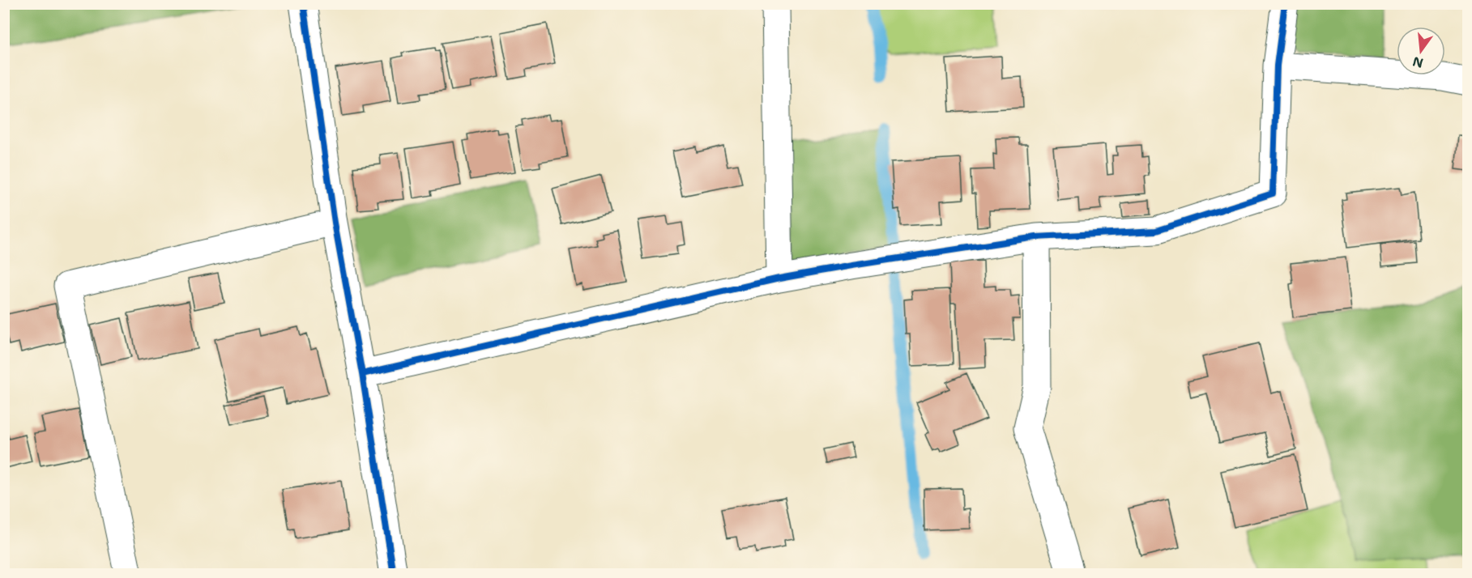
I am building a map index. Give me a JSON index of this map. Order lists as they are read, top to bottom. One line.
{"north":"bottom"}
